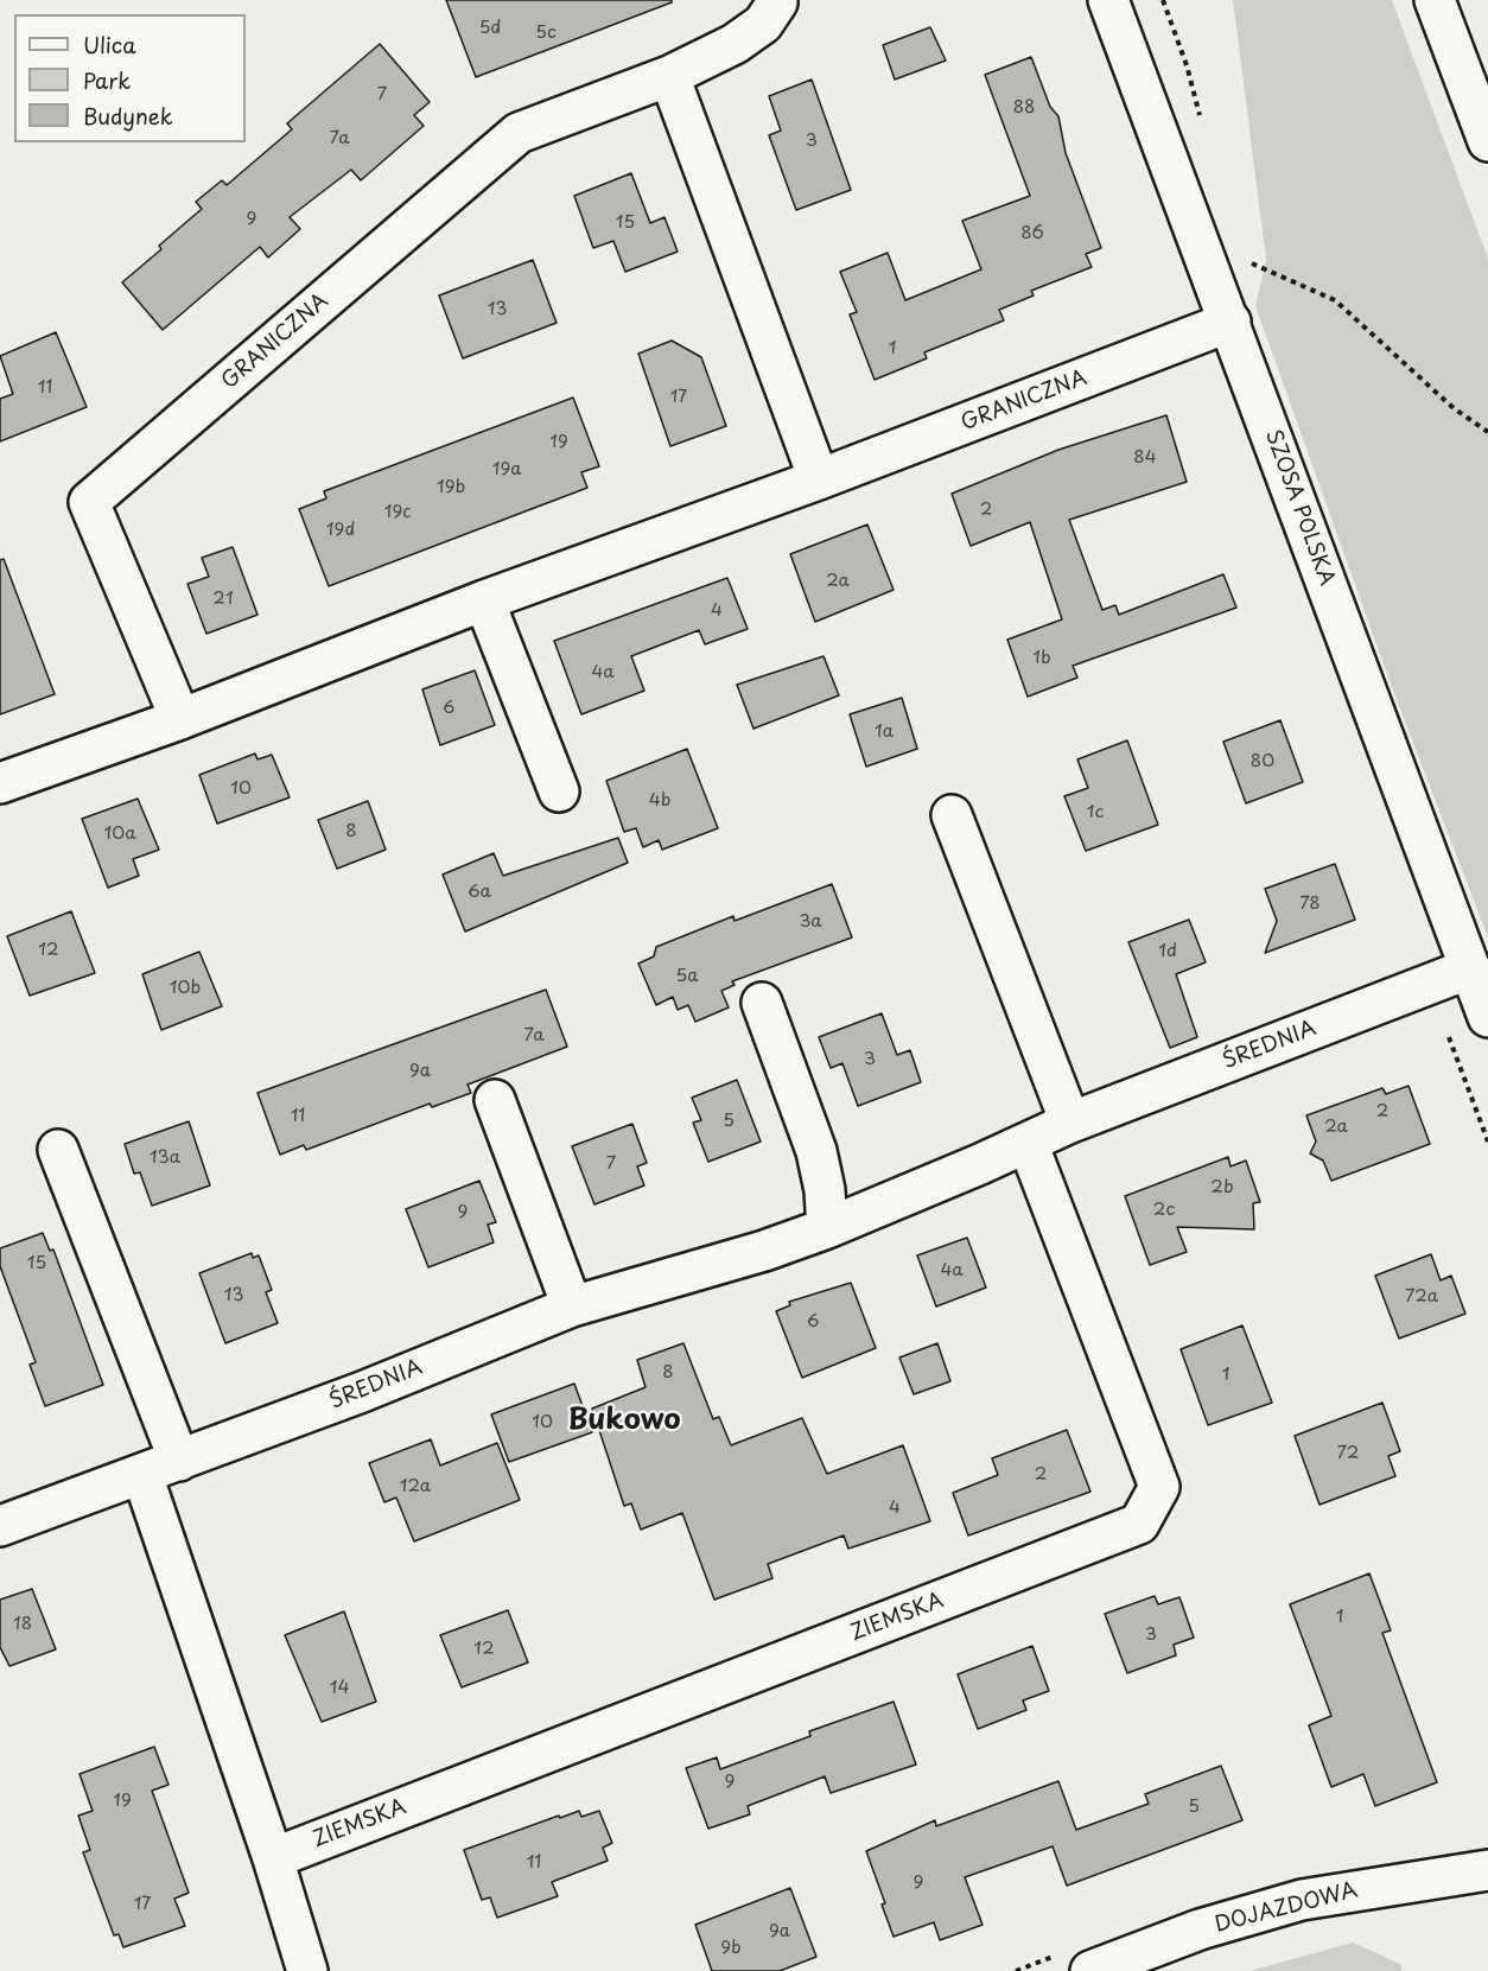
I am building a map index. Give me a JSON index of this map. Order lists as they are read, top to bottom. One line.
{"streets":{"street":["GRANICZNA","SZOSA POLSKA","ŚREDNIA","ZIEMSKA","DOJAZDOWA"]},"crossings":[["GRANICZNA","SZOSA POLSKA"],["SZOSA POLSKA","ŚREDNIA"],["ŚREDNIA","ZIEMSKA"]],"districts":["Bukowo"],"house_numbers":["5d","5c","7","88","7a","3","9","15","86","13","1","11","17","19","84","19a","19b","2","19c","19d","2a","21","4","1b","4a","6","1a","80","10","4b","1c","8","10a","6a","78","3a","12","1d","5a","10b","7a","3","9a","2","11","5","2a","13a","7","2b","2c","9","15","4a","13","72a","6","8","1","10","72","2","12a","4","1","18","3","12","14","9","19","5","11","9","17","9a","9b"],"legend":["Ulica","Park","Budynek"]}
